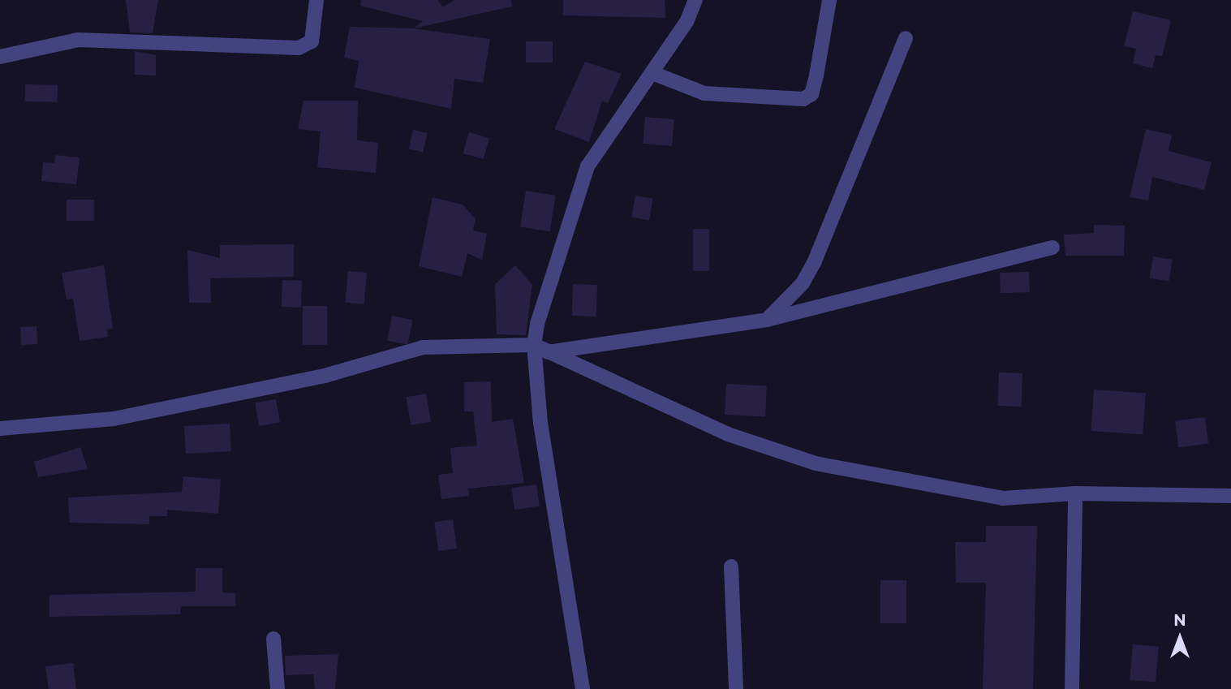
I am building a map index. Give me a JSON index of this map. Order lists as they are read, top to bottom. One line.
{"north":"top"}
